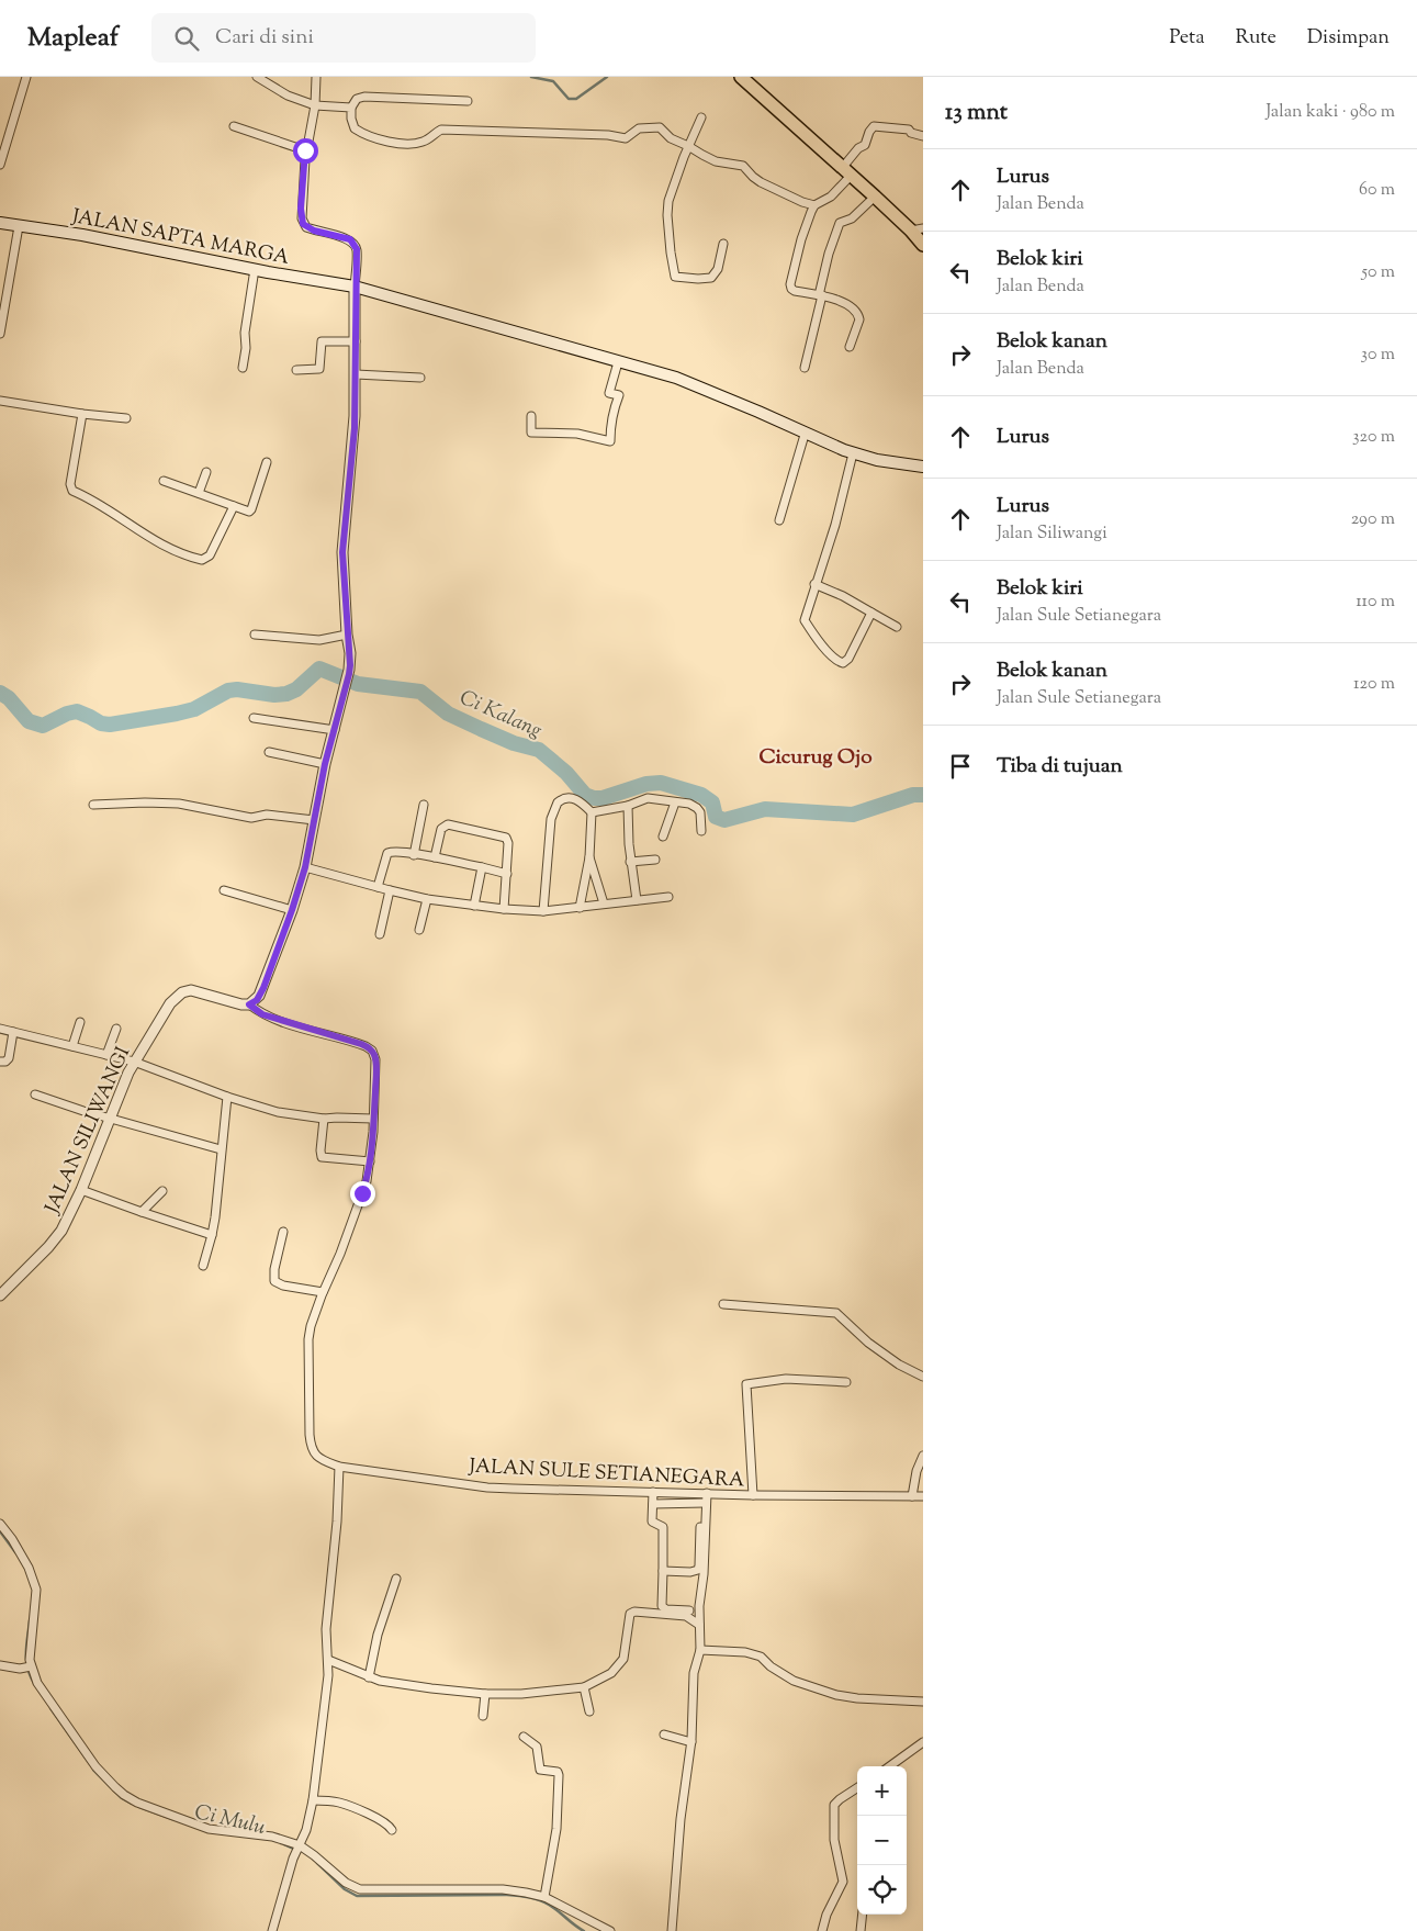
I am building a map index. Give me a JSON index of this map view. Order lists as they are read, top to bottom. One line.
{"streets":{"main road":["JALAN SAPTA MARGA"],"street":["JALAN SILIWANGI","JALAN SULE SETIANEGARA"]},"crossings":[["JALAN SILIWANGI","JALAN SULE SETIANEGARA"]],"districts":["Cicurug Ojo"],"water":["Ci Kalang","Ci Mulu"],"page":{"header":"Mapleaf","search":"Cari di sini","nav":["Peta","Rute","Disimpan"],"heading":["13 mnt","Jalan kaki · 980 m"],"list":[["Lurus","Jalan Benda","60 m"],["Belok kiri","Jalan Benda","50 m"],["Belok kanan","Jalan Benda","30 m"],["Lurus","320 m"],["Lurus","Jalan Siliwangi","290 m"],["Belok kiri","Jalan Sule Setianegara","110 m"],["Belok kanan","Jalan Sule Setianegara","120 m"],"Tiba di tujuan"],"map_buttons":["+","−"]}}
